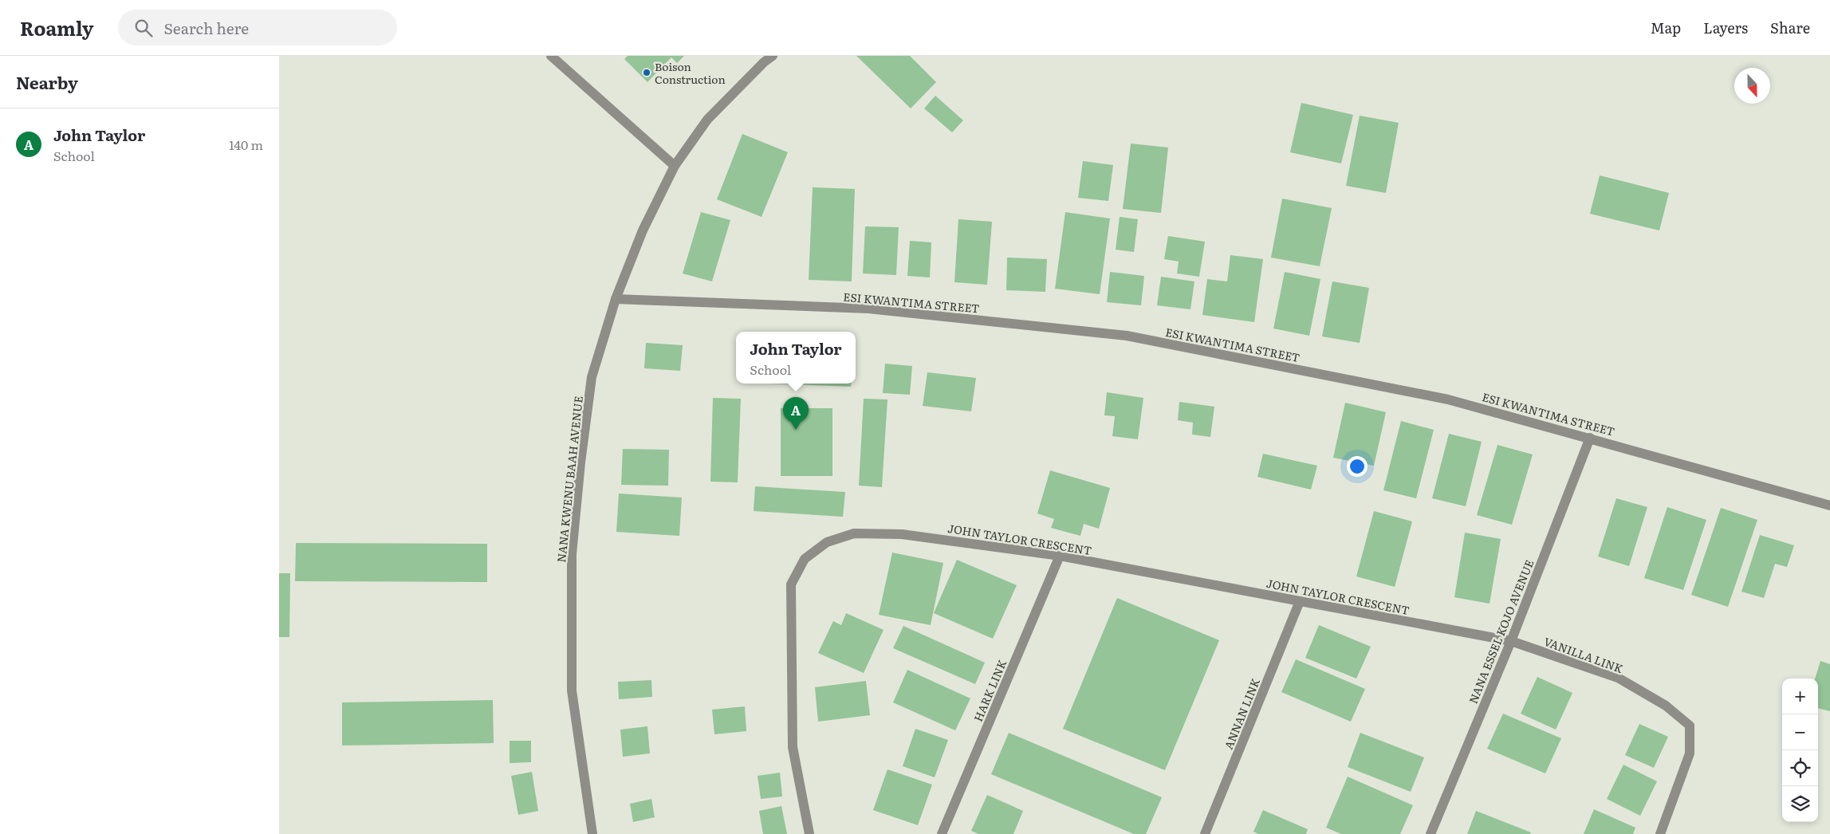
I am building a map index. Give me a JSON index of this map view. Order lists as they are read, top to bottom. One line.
{"streets":{"street":["ESI KWANTIMA STREET","NANA KWENU BAAH AVENUE","JOHN TAYLOR CRESCENT","NANA ESSEL KOJO AVENUE","VANILLA LINK","HARK LINK","ANNAN LINK"]},"crossings":[["ESI KWANTIMA STREET","NANA KWENU BAAH AVENUE"],["ESI KWANTIMA STREET","NANA ESSEL KOJO AVENUE"],["JOHN TAYLOR CRESCENT","NANA ESSEL KOJO AVENUE"],["JOHN TAYLOR CRESCENT","VANILLA LINK"],["JOHN TAYLOR CRESCENT","HARK LINK"],["JOHN TAYLOR CRESCENT","ANNAN LINK"],["NANA ESSEL KOJO AVENUE","VANILLA LINK"]],"places":["Boison Construction"],"north":"bottom","page":{"header":"Roamly","search":"Search here","nav":["Map","Layers","Share"],"heading":"Nearby","list":[{"mark":"A","name":"John Taylor","note":"School","value":"140 m"}],"popup":["John Taylor","School"],"pins":"A","map_buttons":["+","−"]}}
